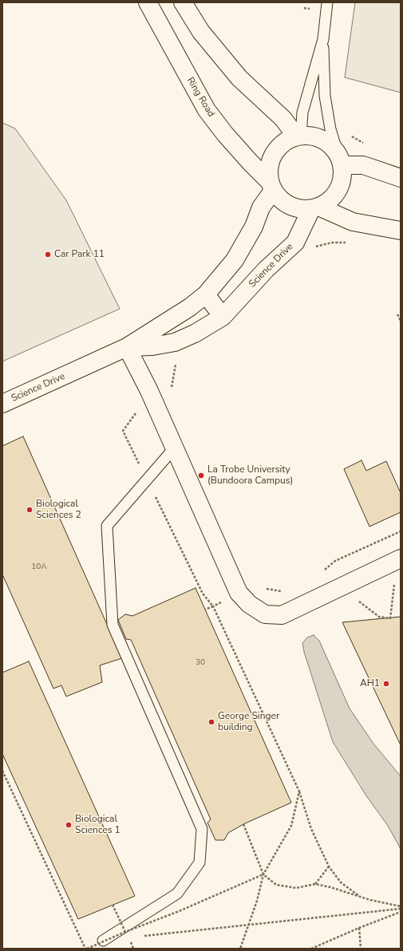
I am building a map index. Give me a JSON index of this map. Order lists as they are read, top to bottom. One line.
{"streets":{"street":["Ring Road","Science Drive"]},"crossings":[["Ring Road","Science Drive"]],"places":["Car Park 11","La Trobe University (Bundoora Campus)","Biological Sciences 2","AH1","George Singer building","Biological Sciences 1"],"house_numbers":["10A","30"]}
